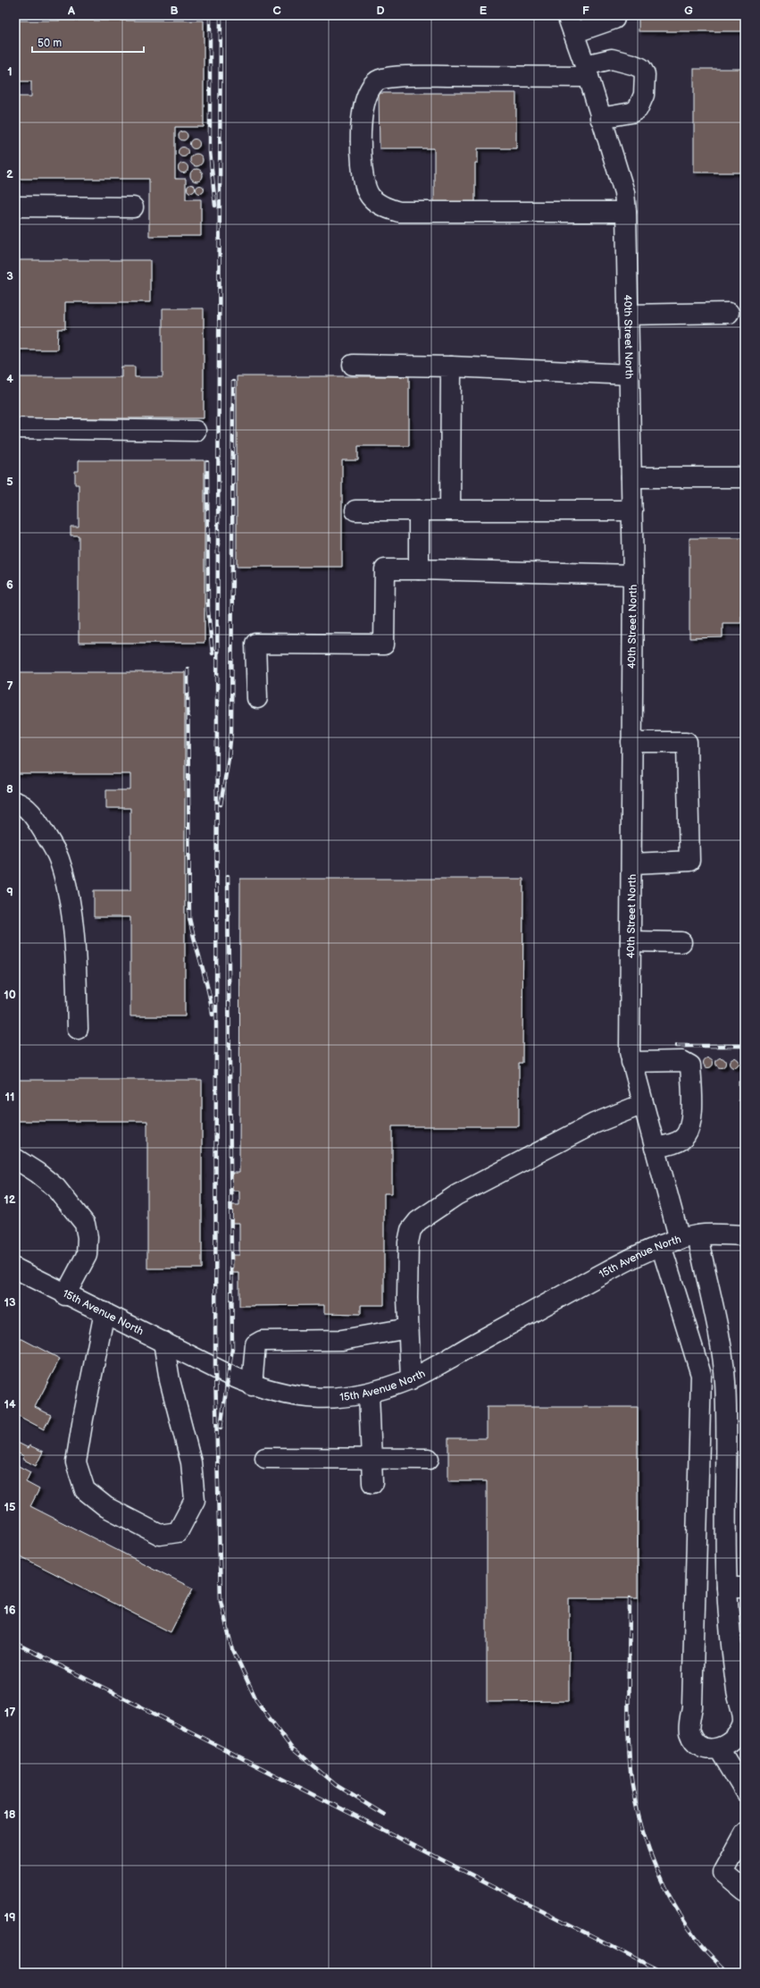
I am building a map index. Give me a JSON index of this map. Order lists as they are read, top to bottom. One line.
{"streets":{"street":["40th Street North","15th Avenue North"]},"crossings":[["40th Street North","15th Avenue North"]],"scale_bar":"50 m","grid":{"columns":["A","B","C","D","E","F","G"],"rows":["1","2","3","4","5","6","7","8","9","10","11","12","13","14","15","16","17","18","19"]}}
